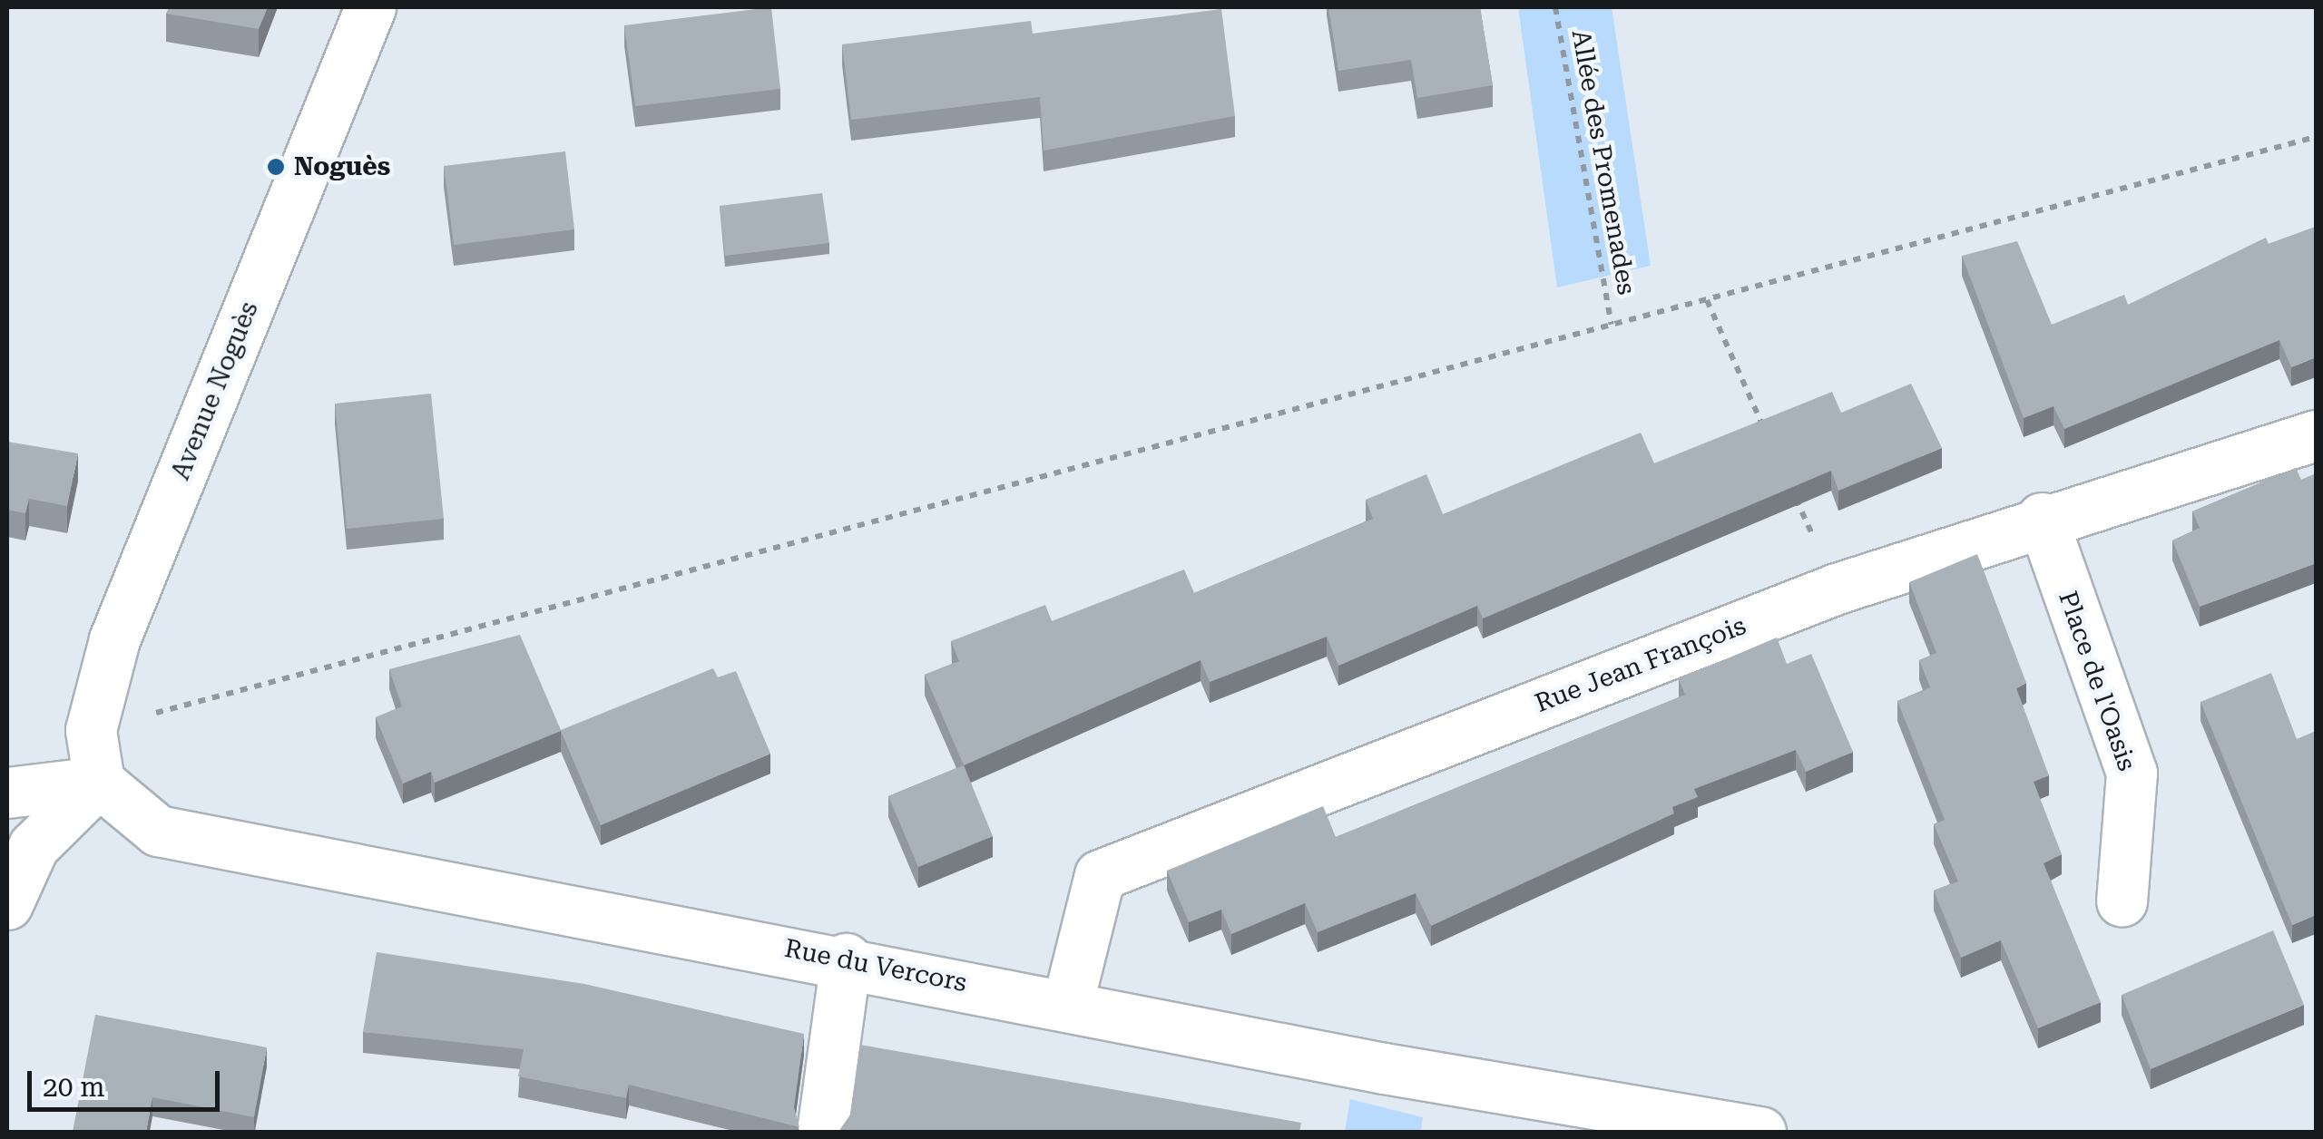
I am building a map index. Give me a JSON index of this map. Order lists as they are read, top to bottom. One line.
{"streets":{"street":["Avenue Noguès","Rue Jean François","Place de l'Oasis","Rue du Vercors"],"path":["Allée des Promenades"]},"crossings":[["Avenue Noguès","Rue du Vercors"],["Rue Jean François","Place de l'Oasis"],["Rue Jean François","Rue du Vercors"]],"places":["Noguès"],"scale_bar":"20 m"}
